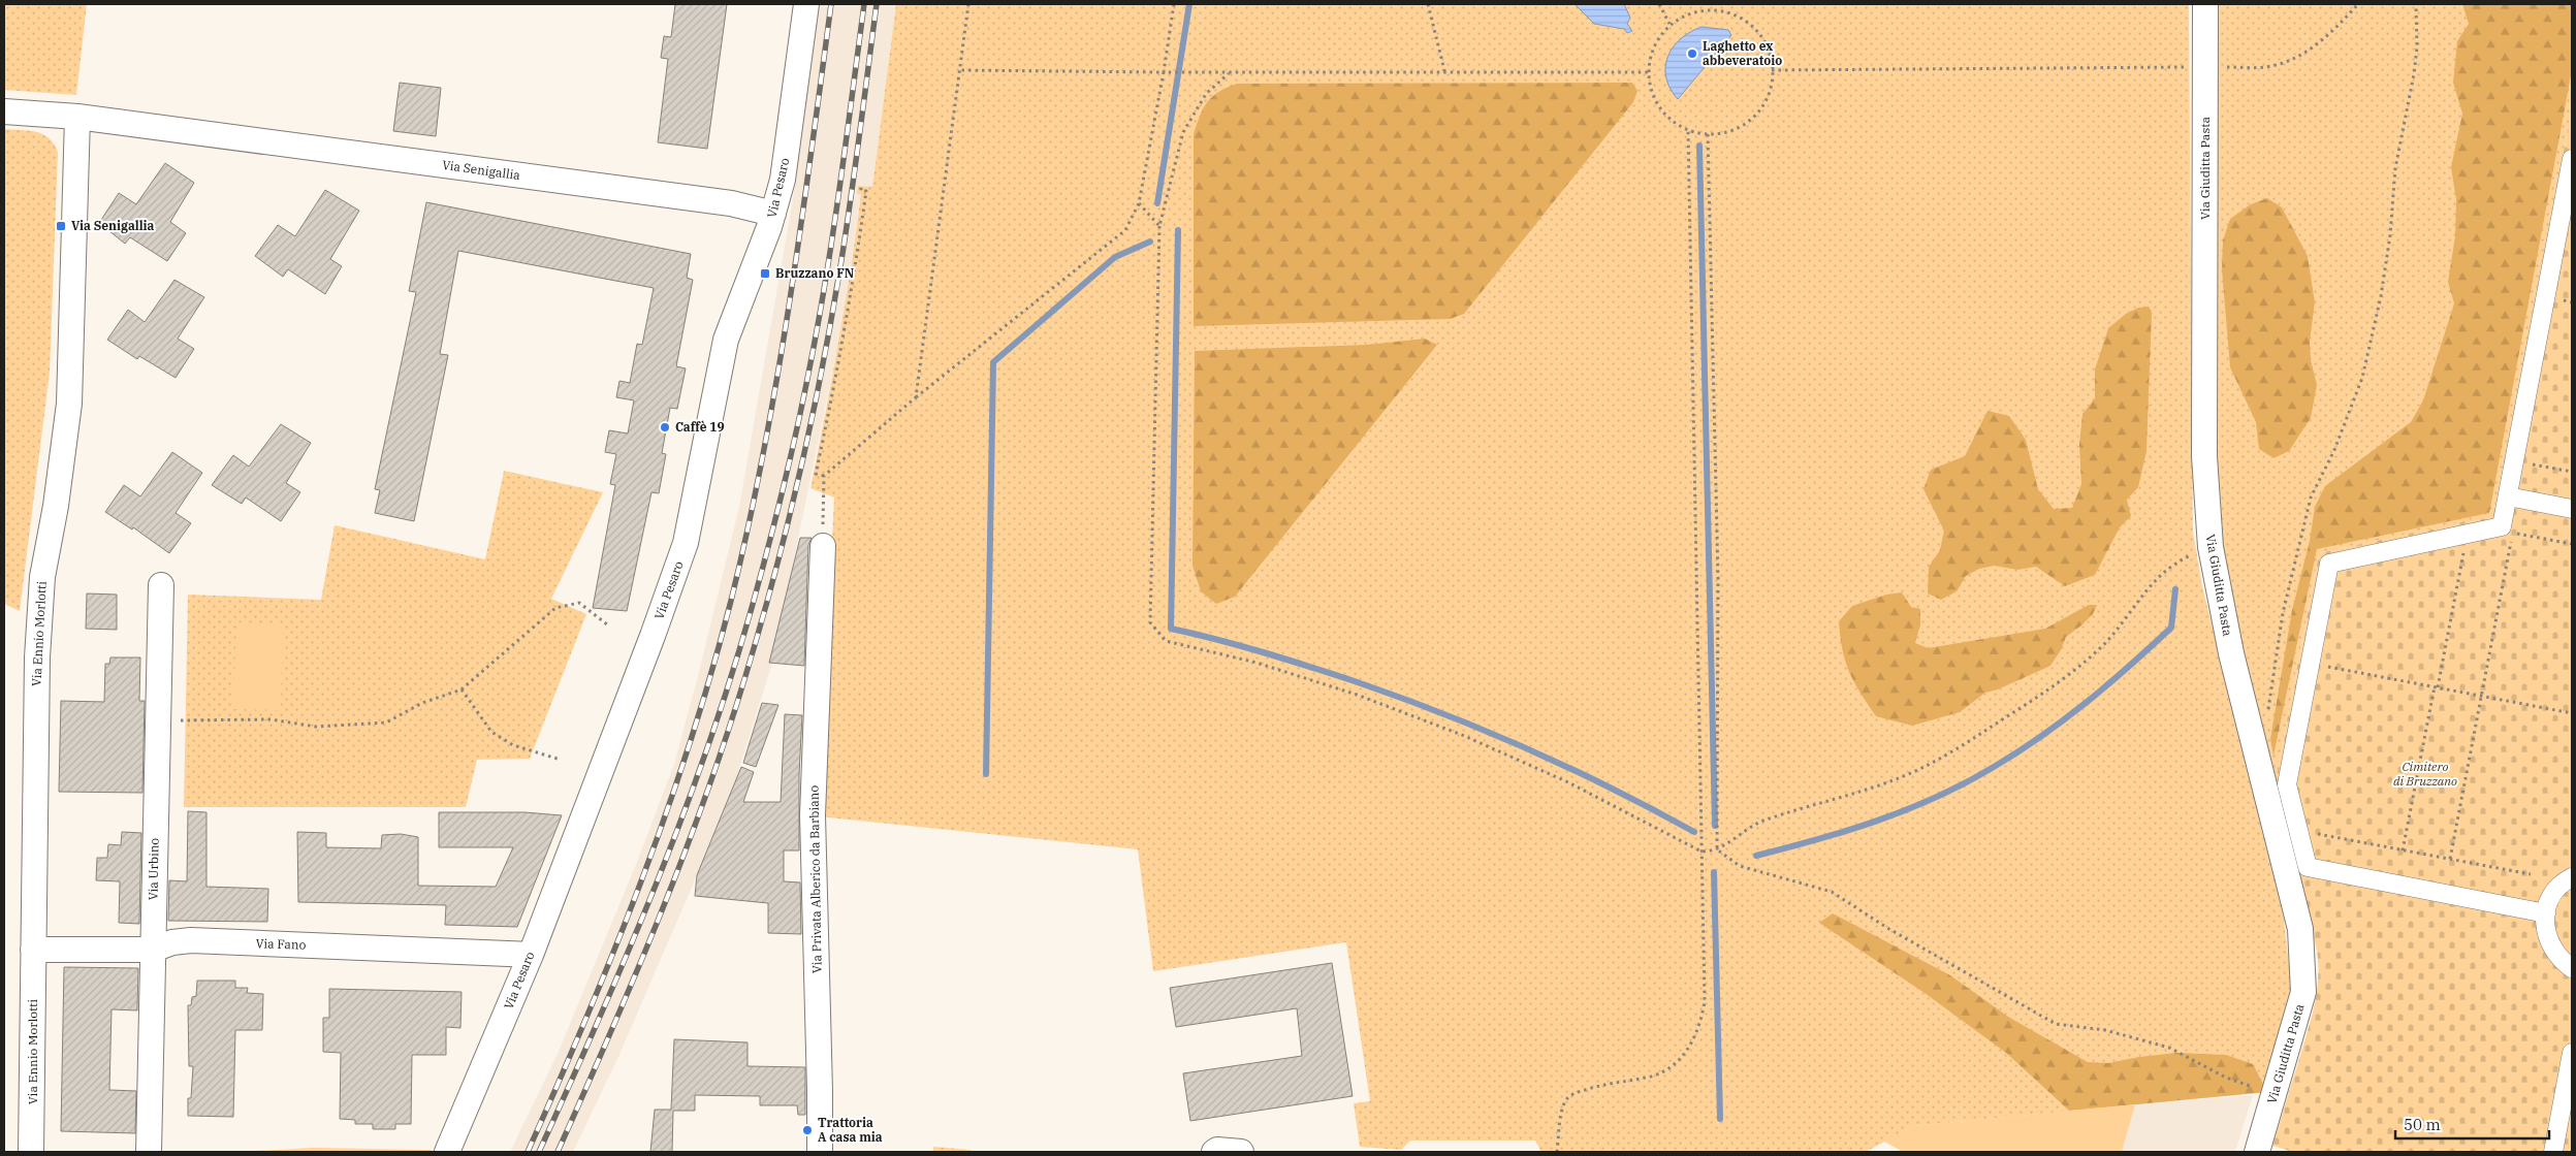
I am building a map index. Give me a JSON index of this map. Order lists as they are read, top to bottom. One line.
{"streets":{"street":["Via Giuditta Pasta","Via Senigallia","Via Pesaro","Via Ennio Morlotti","Via Urbino","Via Privata Alberico da Barbiano","Via Fano"]},"crossings":[["Via Senigallia","Via Pesaro"],["Via Senigallia","Via Ennio Morlotti"],["Via Pesaro","Via Fano"],["Via Ennio Morlotti","Via Fano"],["Via Urbino","Via Fano"]],"parks":["Cimitero di Bruzzano"],"places":{"other":["Laghetto ex abbeveratoio","Caffè 19","Trattoria A casa mia"],"transit":["Via Senigallia","Bruzzano FN"]},"scale_bar":"50 m"}
